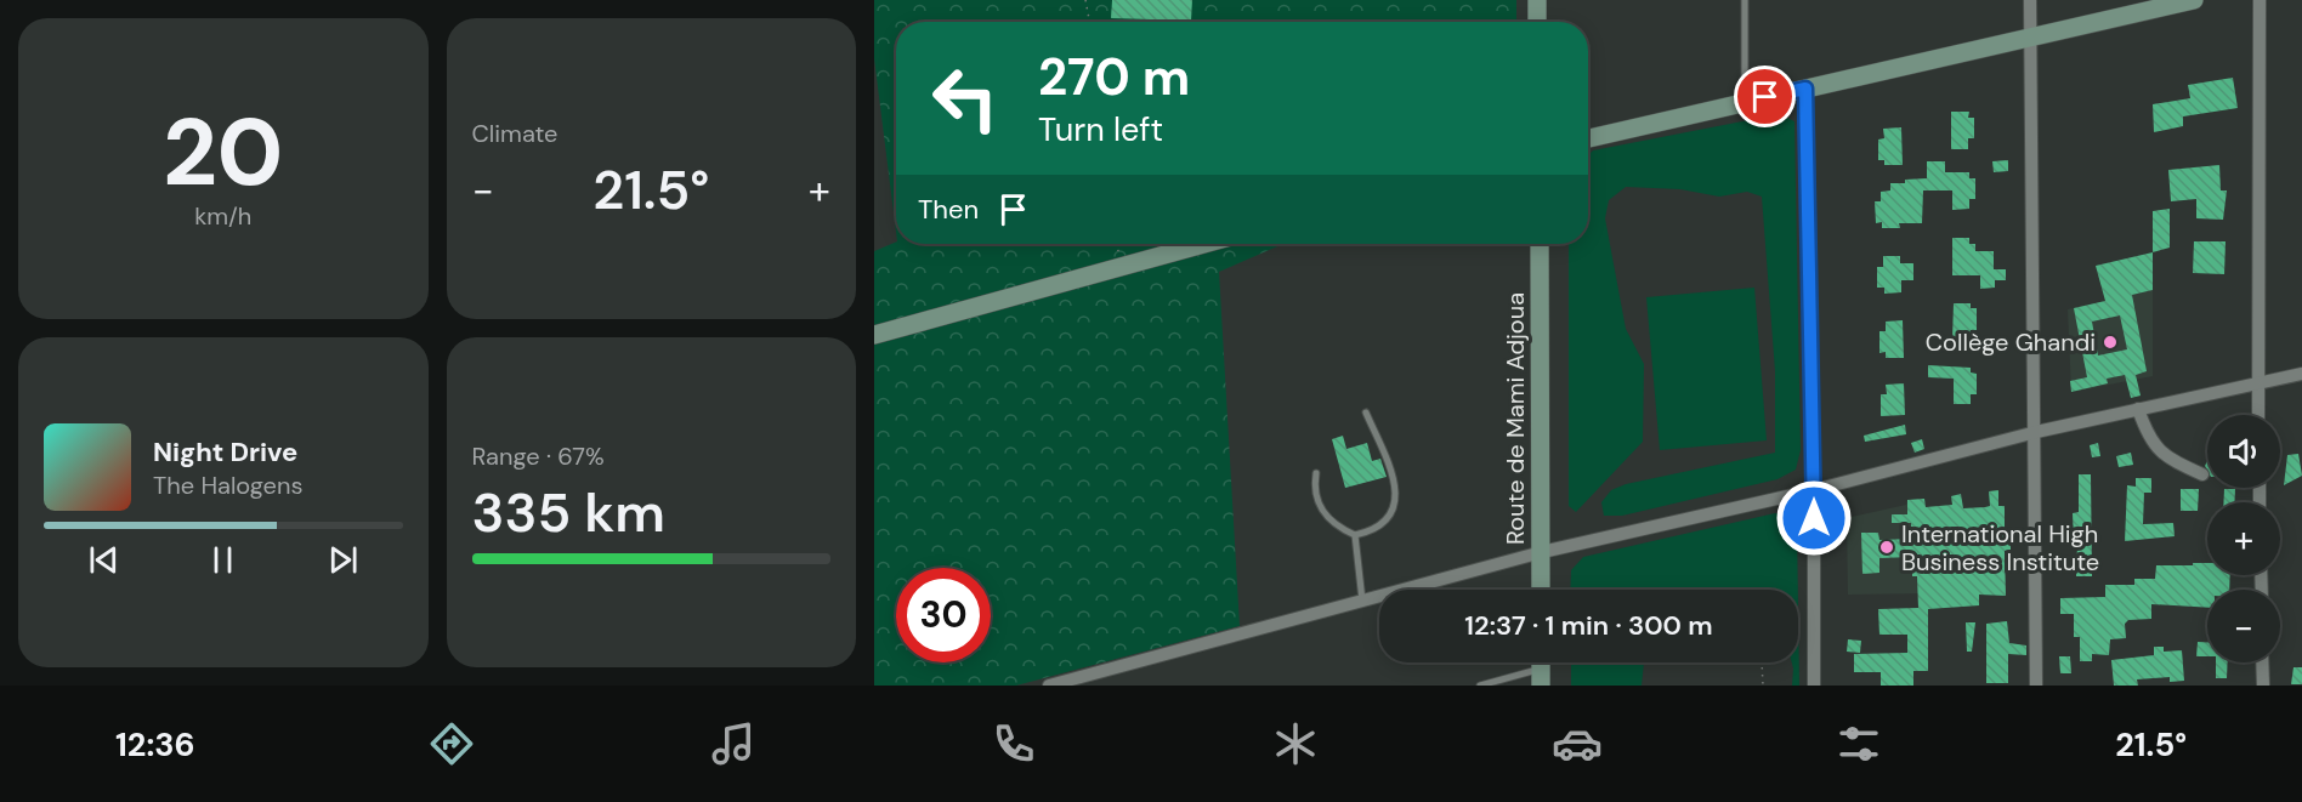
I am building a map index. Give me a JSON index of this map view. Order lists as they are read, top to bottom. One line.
{"streets":{"street":["Route de Mami Adjoua"]},"places":["Collège Ghandi","International High Business Institute"],"page":{"tile":[["20","km/h"],"Climate",["Range · 67%","335 km"]],"turn":["270 m","Turn left"],"heat":["−","21.5°","+"],"then":"Then","map_buttons":["+","−"],"song":["Night Drive","The Halogens"],"limit":"30","trip":"12:37 · 1 min · 300 m","tabs":["12:36","21.5°"]}}
